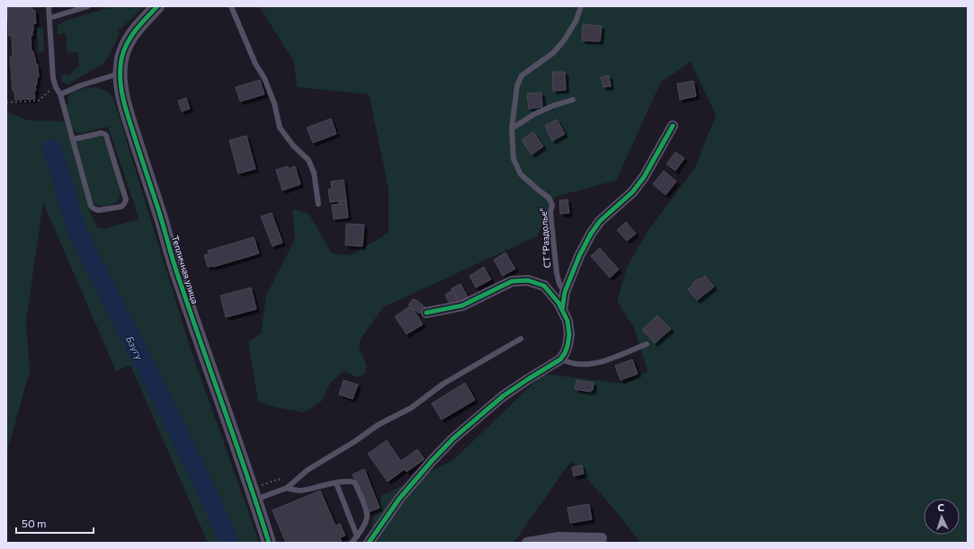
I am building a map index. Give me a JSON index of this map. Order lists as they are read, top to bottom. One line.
{"streets":{"street":["Тепличная улица"],"lane":["СТ \"Раздолье\""]},"water":["Бзугу"],"scale_bar":"50 m","north":"top"}
